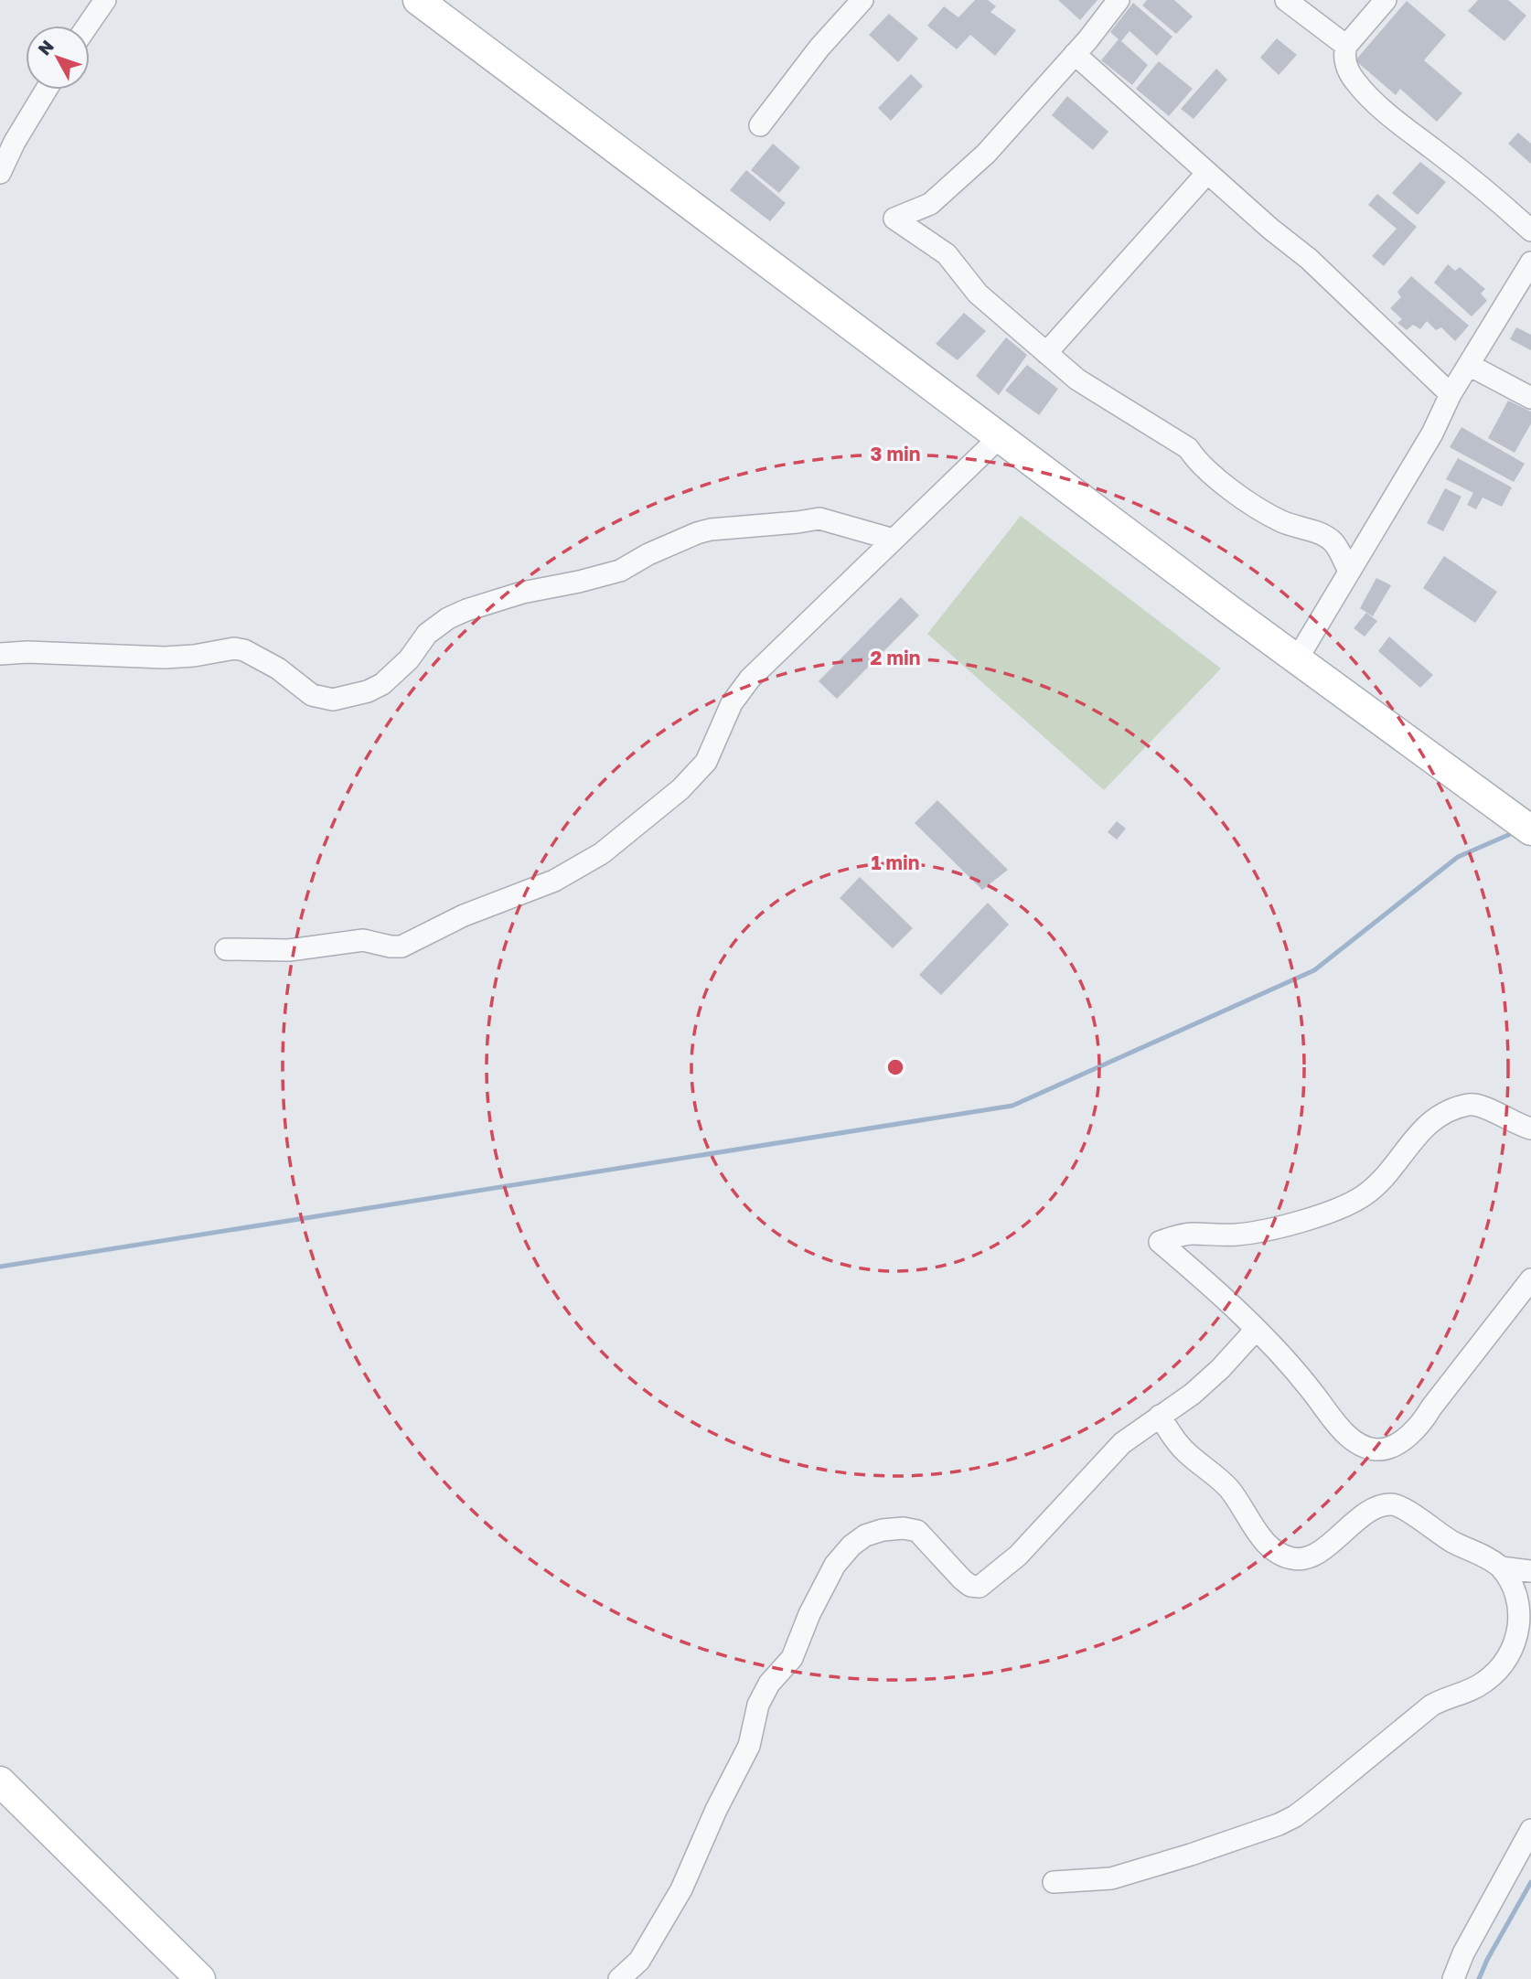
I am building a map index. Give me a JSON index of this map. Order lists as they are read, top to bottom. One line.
{"north":"top left","rings":["3 min","2 min","1 min"]}
